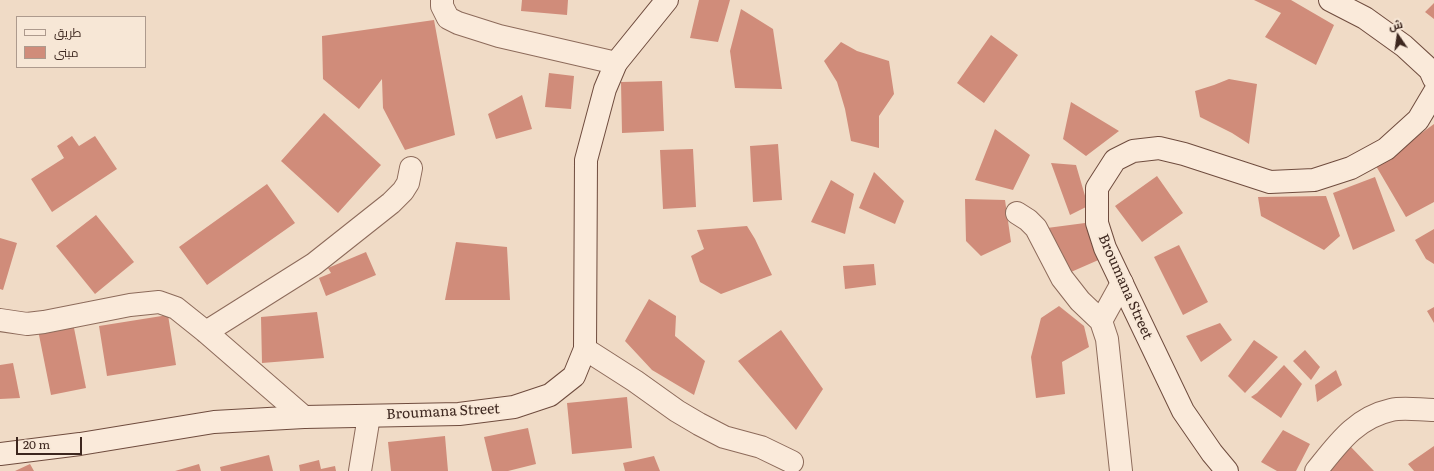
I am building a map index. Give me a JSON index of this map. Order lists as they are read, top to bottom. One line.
{"streets":{"street":["Broumana Street"]},"legend":["طريق","مبنى"],"scale_bar":"20 m","north":"top"}
